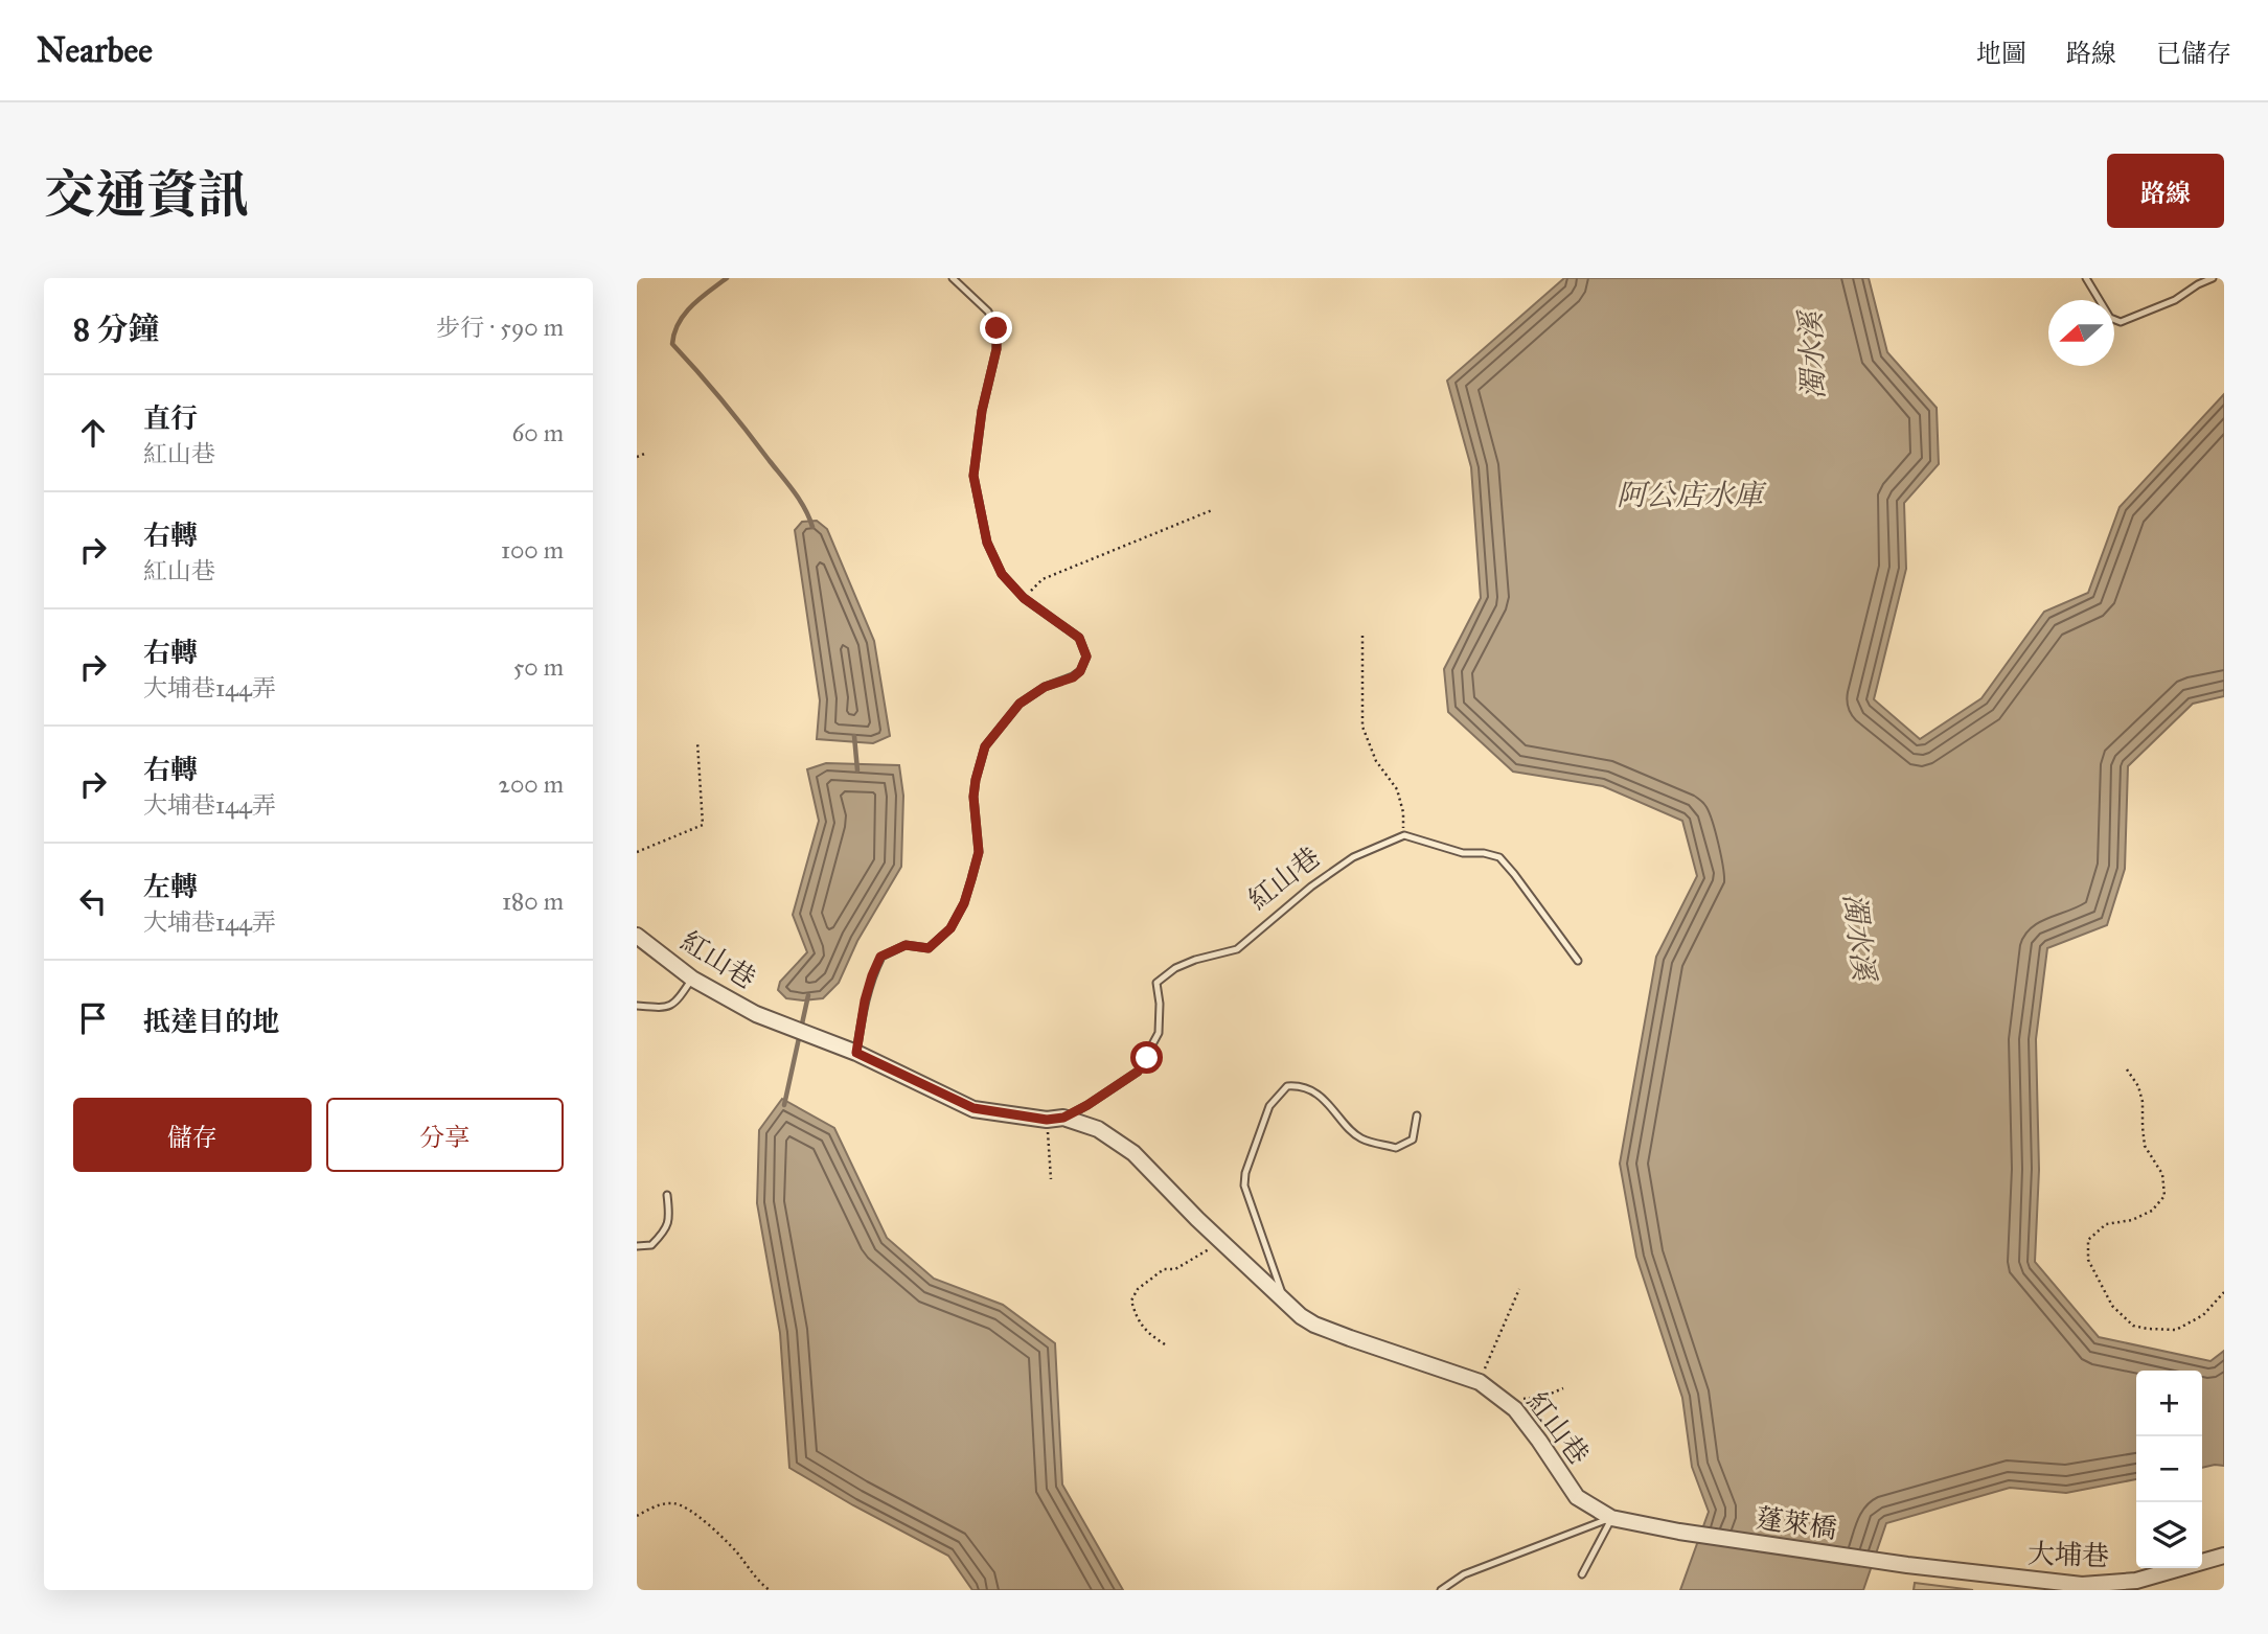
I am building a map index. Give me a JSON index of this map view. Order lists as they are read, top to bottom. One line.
{"streets":{"street":["紅山巷","蓬萊橋","大埔巷"]},"crossings":[["紅山巷","蓬萊橋"],["蓬萊橋","大埔巷"]],"water":["濁水溪","阿公店水庫"],"north":"left","page":{"header":"Nearbee","nav":["地圖","路線","已儲存"],"title":"交通資訊","buttons":["路線",["儲存","分享"]],"heading":["8 分鐘","步行 · 590 m"],"list":[["直行","紅山巷","60 m"],["右轉","紅山巷","100 m"],["右轉","大埔巷144弄","50 m"],["右轉","大埔巷144弄","200 m"],["左轉","大埔巷144弄","180 m"],"抵達目的地"],"map_buttons":["+","−"]}}
